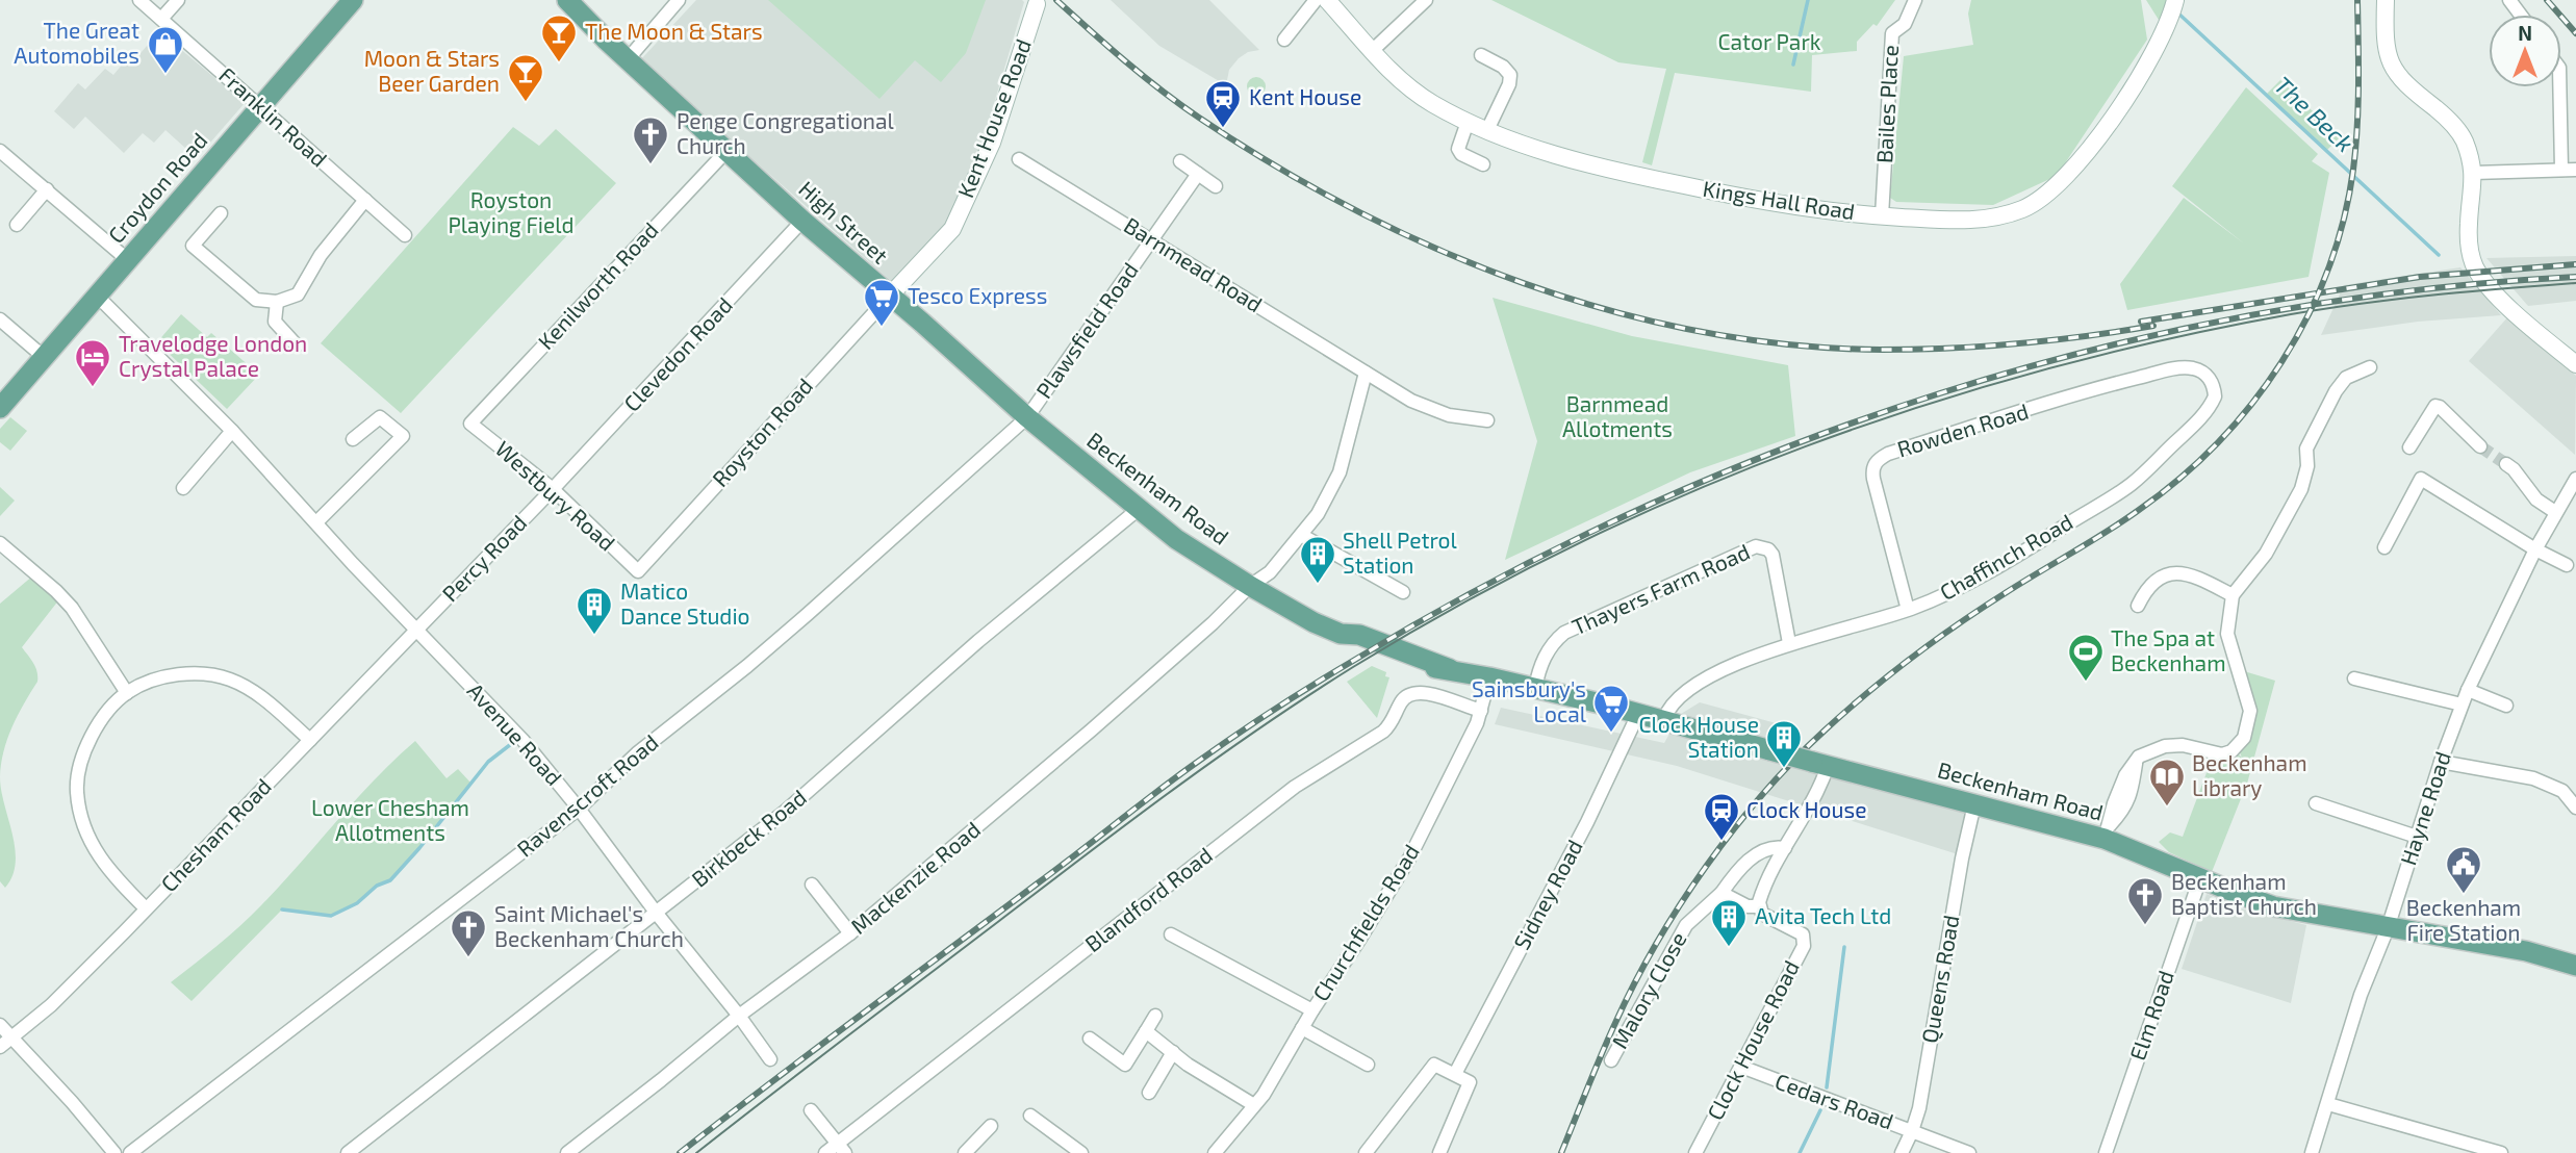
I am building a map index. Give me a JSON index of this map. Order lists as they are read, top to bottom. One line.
{"streets":{"main road":["Croydon Road","High Street","Beckenham Road"],"street":["Bailes Place","Franklin Road","Kent House Road","Kings Hall Road","Barnmead Road","Kenilworth Road","Plawsfield Road","Clevedon Road","Rowden Road","Royston Road","Westbury Road","Chaffinch Road","Percy Road","Thayers Farm Road","Avenue Road","Ravenscroft Road","Hayne Road","Chesham Road","Birkbeck Road","Mackenzie Road","Sidney Road","Blandford Road","Churchfields Road","Queens Road","Malory Close","Elm Road","Clock House Road","Cedars Road"]},"crossings":[["Bailes Place","Kings Hall Road"],["Franklin Road","Croydon Road"],["Kent House Road","High Street"],["Kent House Road","Royston Road"],["Croydon Road","Avenue Road"],["High Street","Kenilworth Road"],["High Street","Plawsfield Road"],["High Street","Clevedon Road"],["High Street","Royston Road"],["High Street","Beckenham Road"],["High Street","Ravenscroft Road"],["Barnmead Road","Plawsfield Road"],["Kenilworth Road","Westbury Road"],["Plawsfield Road","Beckenham Road"],["Plawsfield Road","Ravenscroft Road"],["Clevedon Road","Westbury Road"],["Clevedon Road","Percy Road"],["Rowden Road","Chaffinch Road"],["Royston Road","Westbury Road"],["Beckenham Road","Chaffinch Road"],["Beckenham Road","Thayers Farm Road"],["Beckenham Road","Ravenscroft Road"],["Beckenham Road","Hayne Road"],["Beckenham Road","Birkbeck Road"],["Beckenham Road","Mackenzie Road"],["Beckenham Road","Sidney Road"],["Beckenham Road","Churchfields Road"],["Beckenham Road","Queens Road"],["Beckenham Road","Elm Road"],["Westbury Road","Percy Road"],["Chaffinch Road","Thayers Farm Road"],["Percy Road","Avenue Road"],["Percy Road","Chesham Road"],["Avenue Road","Ravenscroft Road"],["Avenue Road","Chesham Road"],["Avenue Road","Birkbeck Road"],["Avenue Road","Mackenzie Road"],["Blandford Road","Churchfields Road"],["Queens Road","Cedars Road"],["Malory Close","Clock House Road"],["Clock House Road","Cedars Road"]],"water":["The Beck"],"parks":["Cator Park","Royston Playing Field","Barnmead Allotments","Lower Chesham Allotments"],"places":{"bar":["The Moon & Stars","Moon & Stars Beer Garden"],"shop":["The Great Automobiles"],"station":["Kent House","Clock House"],"church":["Penge Congregational Church","Beckenham Baptist Church","Saint Michael's Beckenham Church"],"supermarket":["Tesco Express","Sainsbury's Local"],"hotel":["Travelodge London Crystal Palace"],"building":["Shell Petrol Station","Matico Dance Studio","Clock House Station","Avita Tech Ltd"],"sports":["The Spa at Beckenham"],"library":["Beckenham Library"],"public building":["Beckenham Fire Station"]},"north":"top"}
